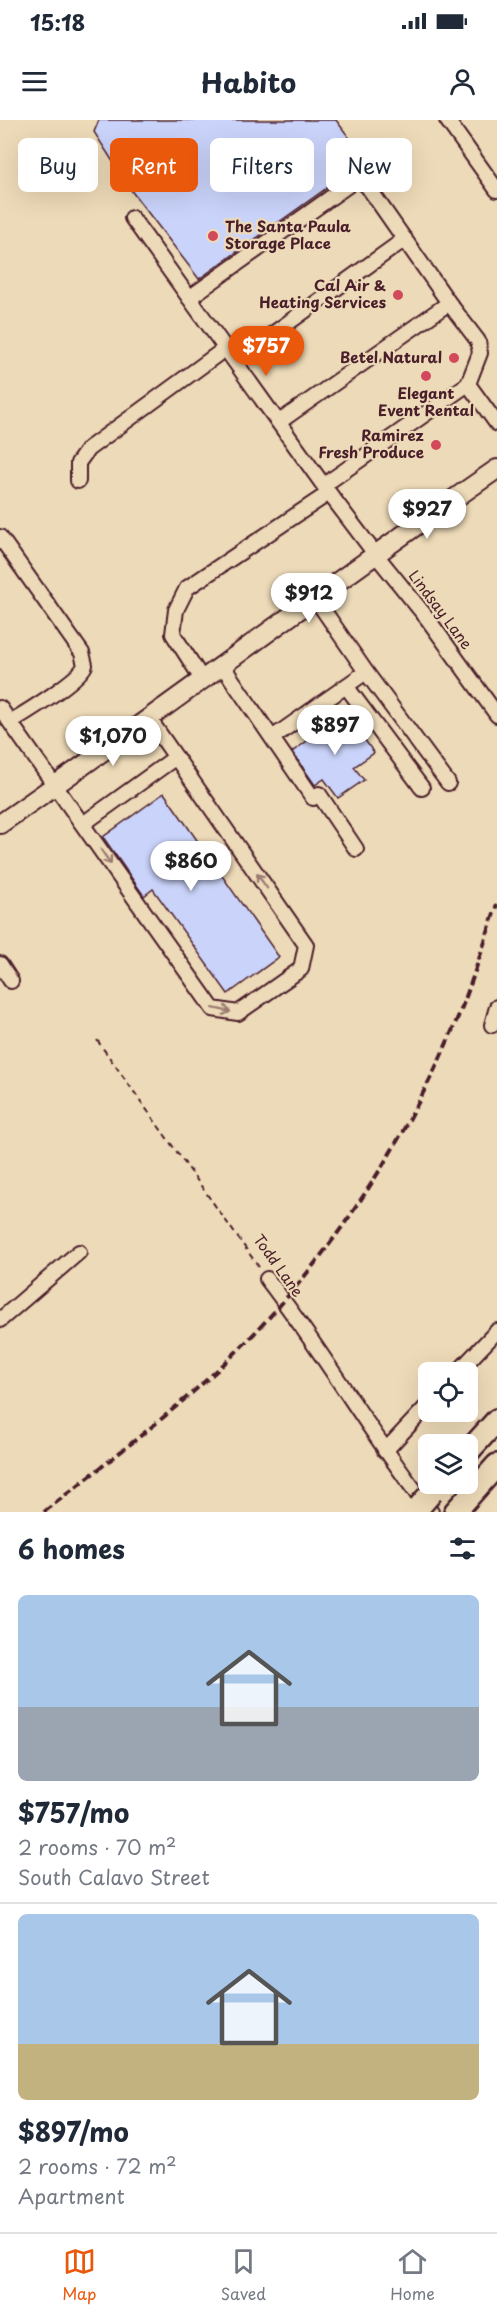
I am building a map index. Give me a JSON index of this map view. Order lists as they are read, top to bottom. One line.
{"streets":{"street":["Lindsay Lane","Todd Lane"]},"places":["The Santa Paula Storage Place","Cal Air & Heating Services","Betel Natural","Elegant Event Rental","Ramirez Fresh Produce"],"page":{"status":"15:18","header":"Habito","chip":["Buy","Rent","Filters","New"],"price":["$757","$927","$912","$897","$1,070","$860"],"heading":"6 homes","list":[{"name":"$757/mo","note":"2 rooms · 70 m² · South Calavo Street"},{"name":"$897/mo","note":"2 rooms · 72 m² · Apartment"}],"tabs":["Map","Saved","Home"]}}
